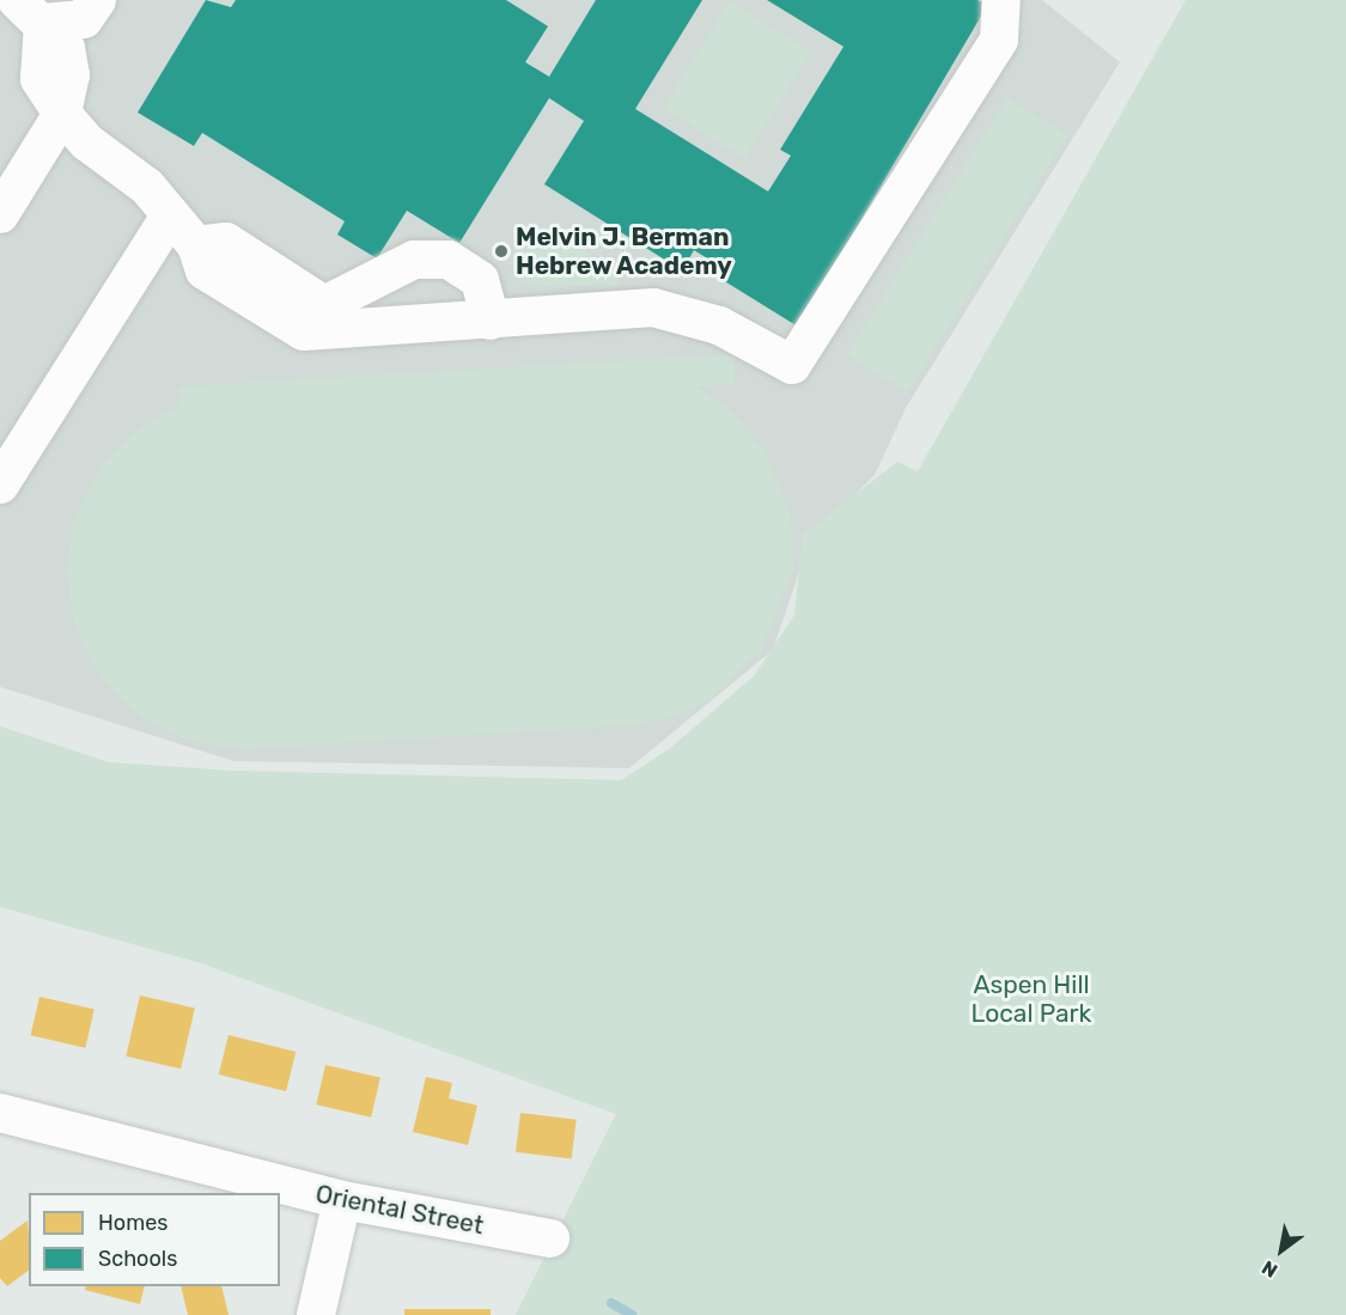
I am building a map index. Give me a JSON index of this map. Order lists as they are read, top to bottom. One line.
{"streets":{"street":["Oriental Street"]},"parks":["Aspen Hill Local Park"],"places":["Melvin J. Berman Hebrew Academy"],"legend":["Homes","Schools"],"north":"bottom left"}
